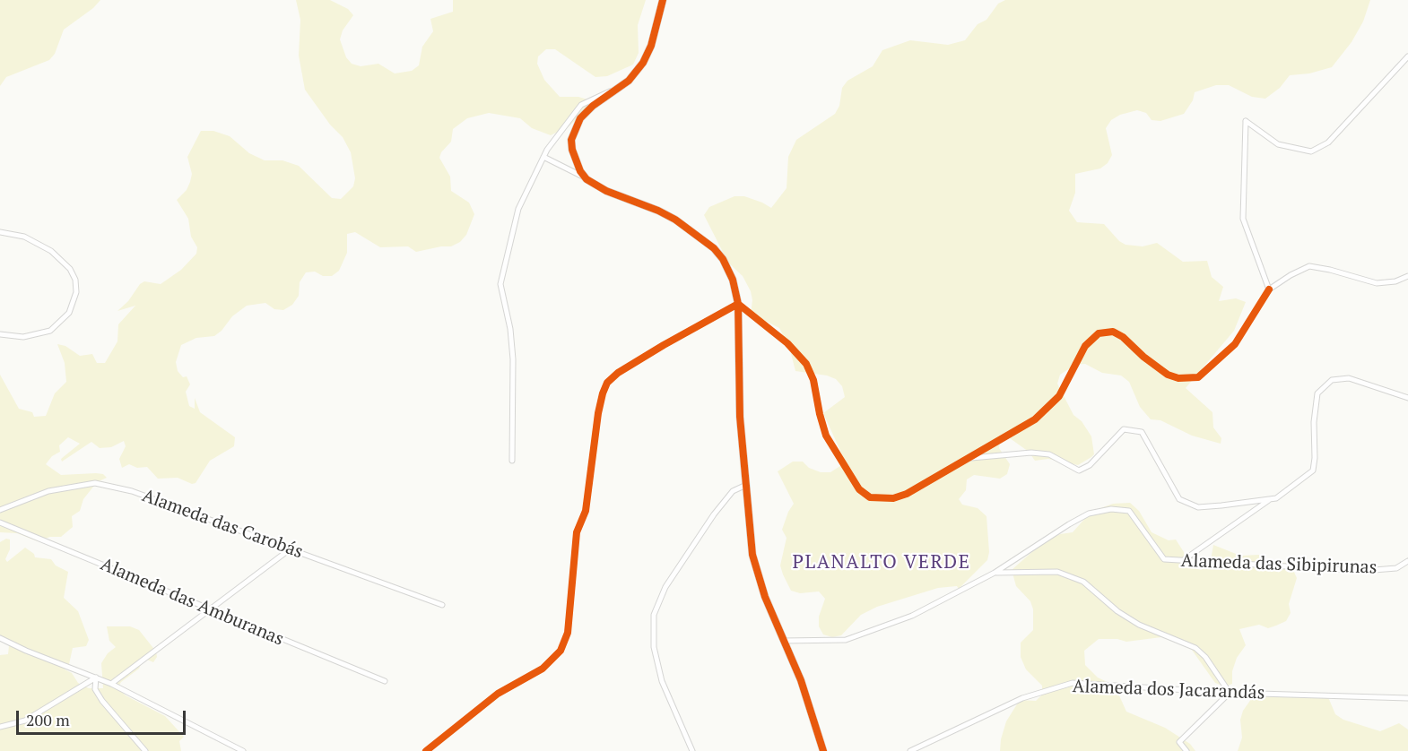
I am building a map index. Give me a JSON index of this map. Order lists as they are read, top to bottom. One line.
{"streets":{"street":["Alameda das Carobás","Alameda das Sibipirunas","Alameda das Amburanas","Alameda dos Jacarandás"]},"districts":["PLANALTO VERDE"],"scale_bar":"200 m"}
